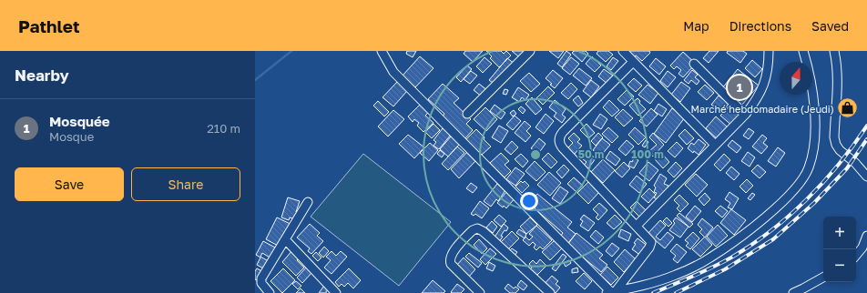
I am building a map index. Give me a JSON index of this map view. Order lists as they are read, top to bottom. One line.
{"places":{"shop":["Marché hebdomadaire (Jeudi)"]},"north":"top","page":{"header":"Pathlet","nav":["Map","Directions","Saved"],"heading":"Nearby","pins":"1","list":[{"mark":"1","name":"Mosquée","note":"Mosque","value":"210 m"}],"buttons":["Save","Share"],"map_buttons":["+","−"]},"rings":["50 m","100 m"]}
